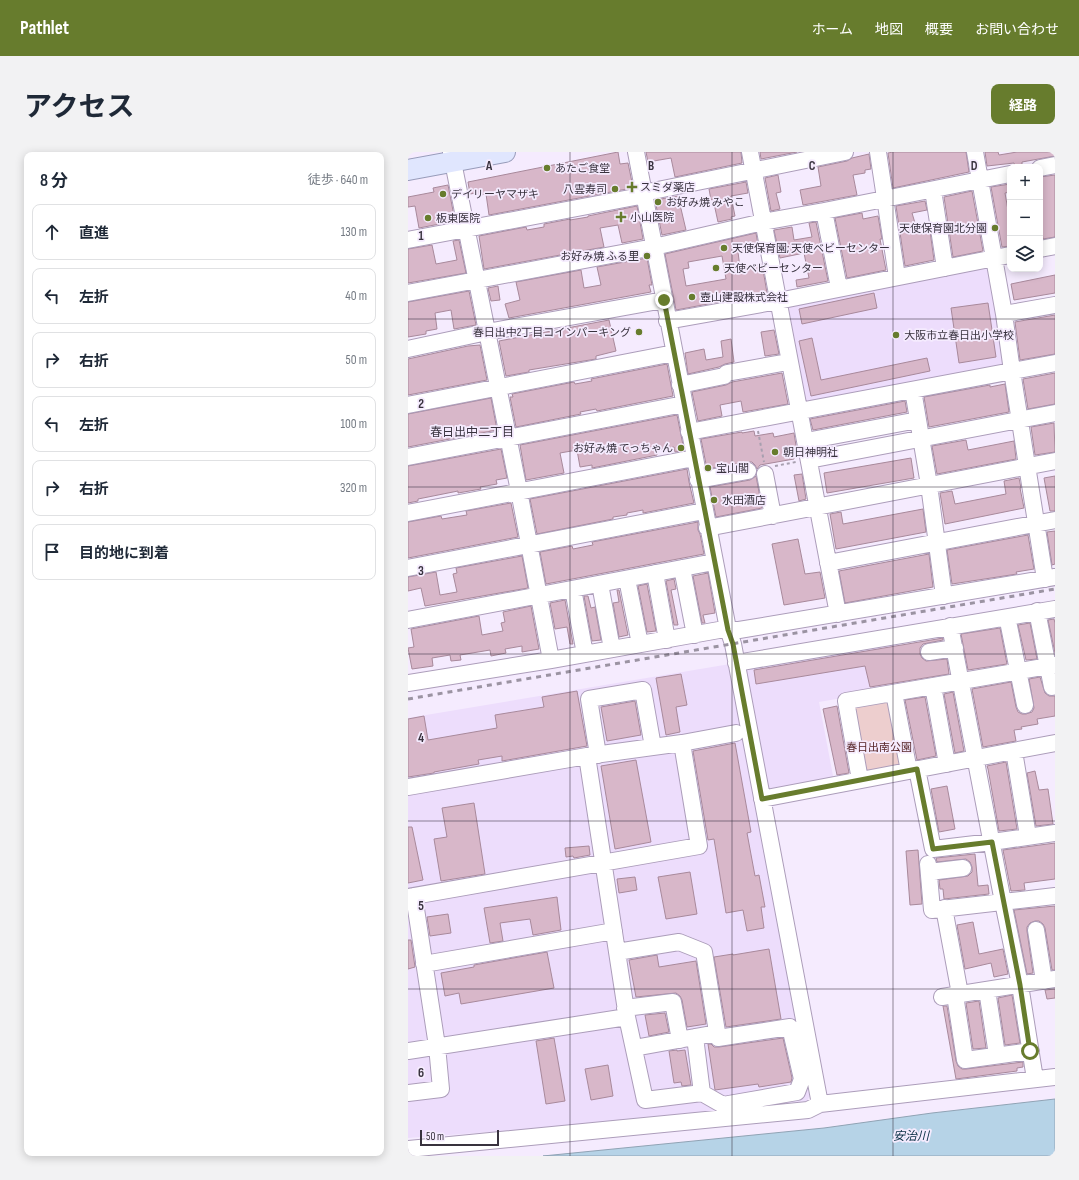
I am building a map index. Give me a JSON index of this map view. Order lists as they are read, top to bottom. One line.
{"districts":["春日出中二丁目"],"water":["安治川"],"parks":["春日出南公園"],"places":{"other":["あたご食堂","八雲寿司","デイリーヤマザキ","お好み焼 みやこ","板東医院","天使保育園北分園","天使保育園; 天使ベビーセンター","お好み焼 ふる里","天使ベビーセンター","壺山建設株式会社","春日出中2丁目コインパーキング","大阪市立春日出小学校","お好み焼 てっちゃん","朝日神明社","宝山閣","水田酒店"],"health":["スミダ薬店","小山医院"]},"scale_bar":"50 m","page":{"header":"Pathlet","nav":["ホーム","地図","概要","お問い合わせ"],"title":"アクセス","buttons":"経路","heading":["8 分","徒歩 · 640 m"],"map_buttons":["+","−"],"list":[["直進","130 m"],["左折","40 m"],["右折","50 m"],["左折","100 m"],["右折","320 m"],"目的地に到着"],"scale":"50 m"},"grid":{"columns":["A","B","C","D"],"rows":["1","2","3","4","5","6"]}}
